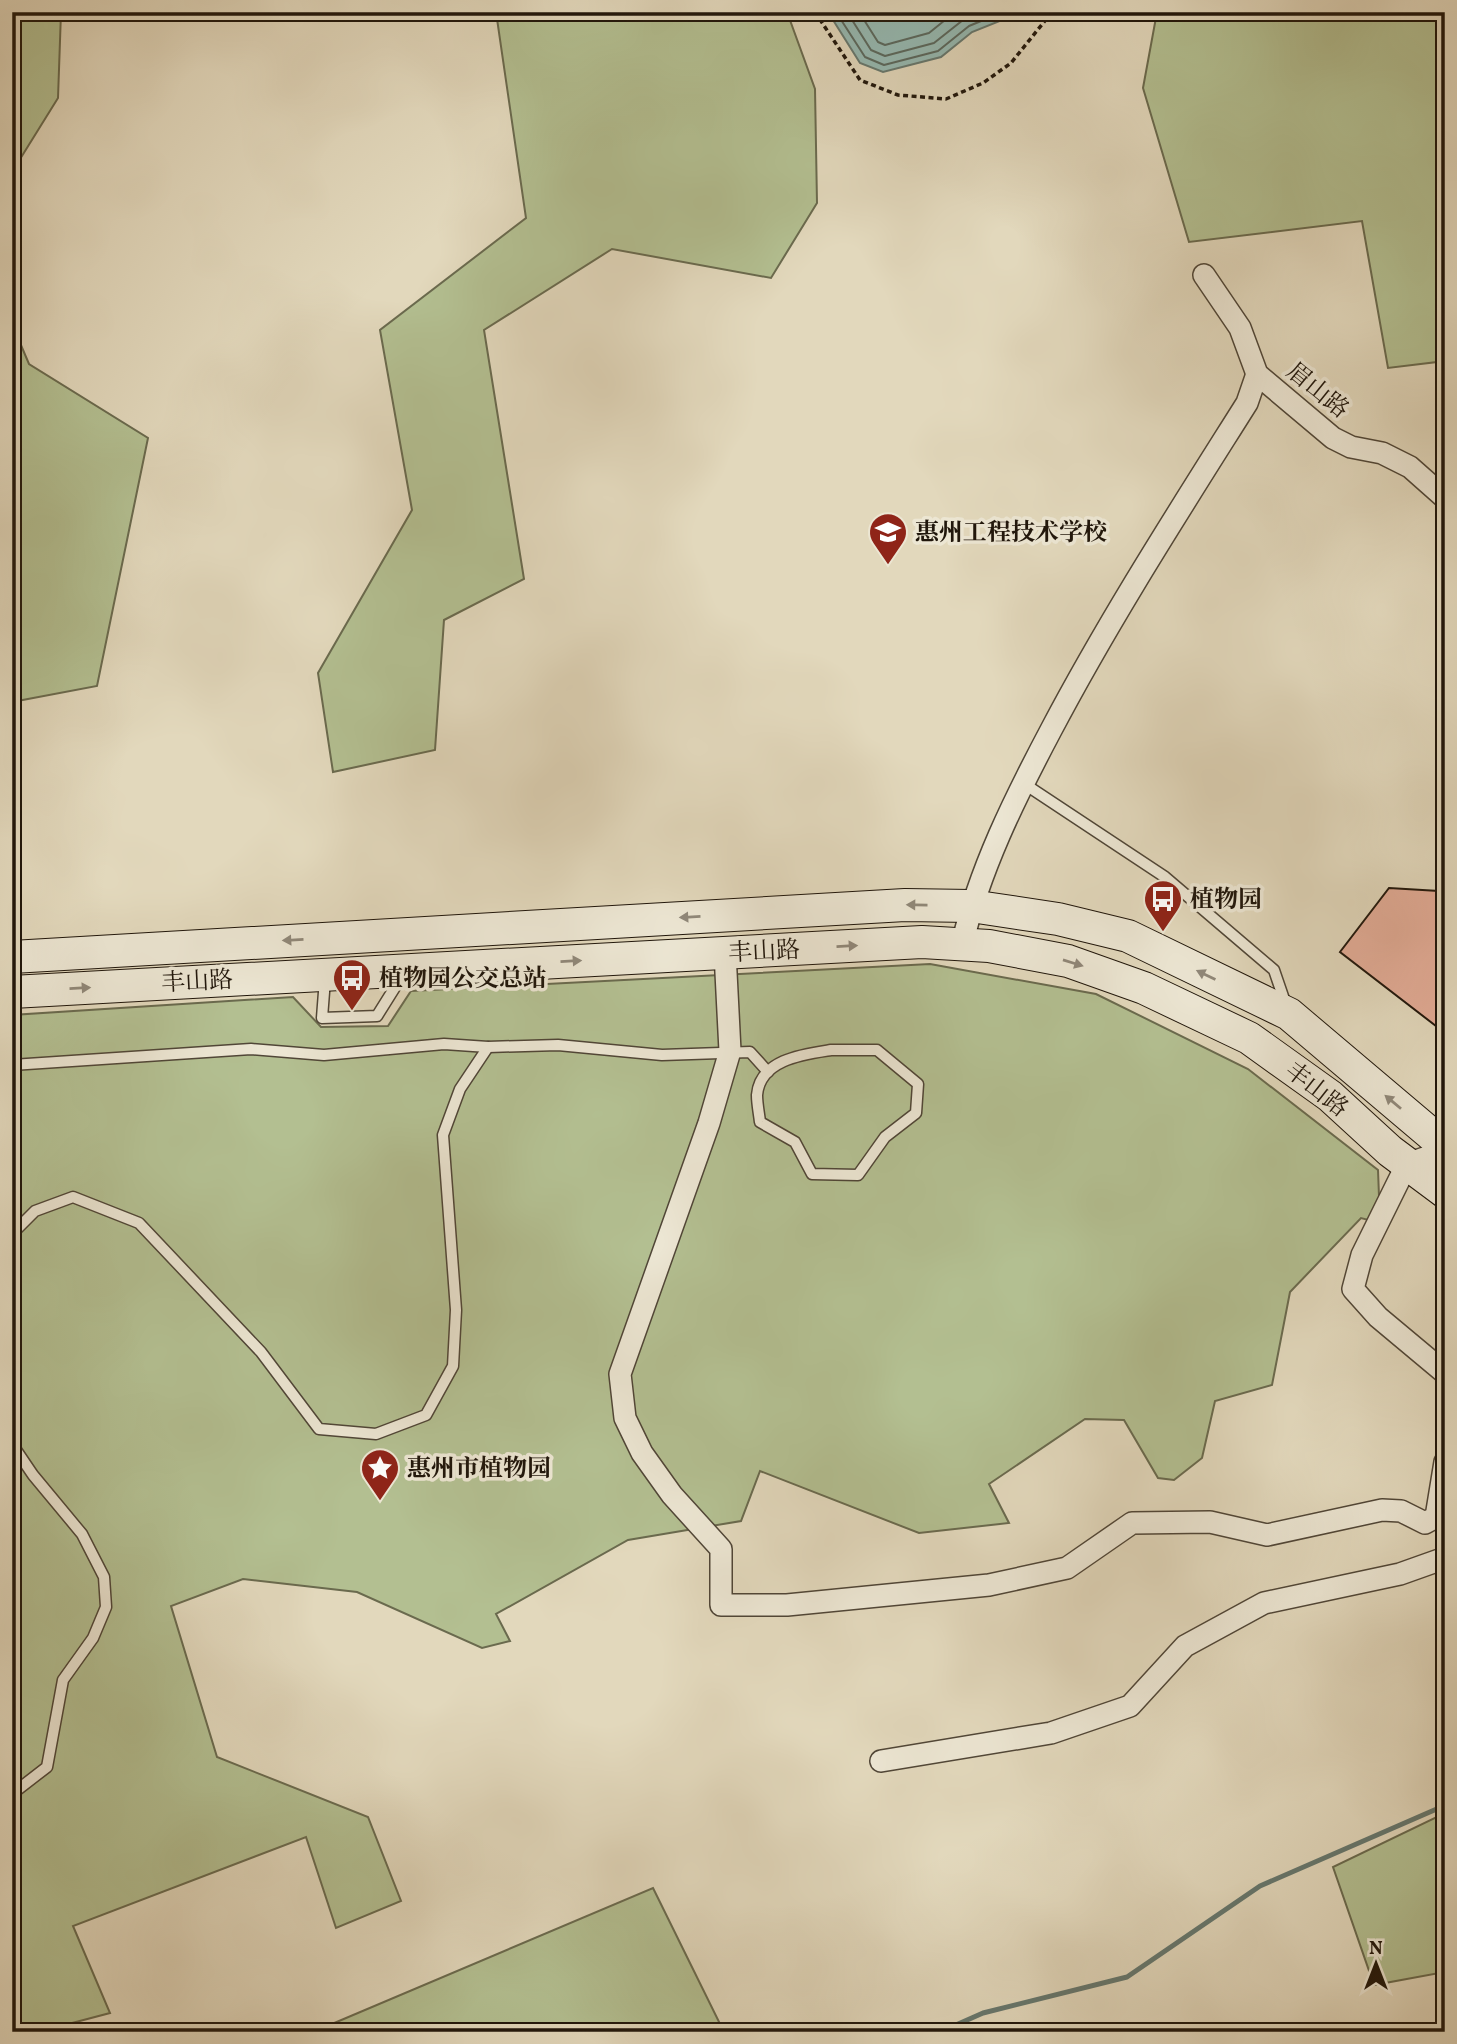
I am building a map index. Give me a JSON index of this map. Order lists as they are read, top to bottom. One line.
{"streets":{"main road":["丰山路"],"street":["眉山路"]},"places":{"school or university":["惠州工程技术学校"],"bus stop":["植物园","植物园公交总站"],"place":["惠州市植物园"]},"north":"top"}
